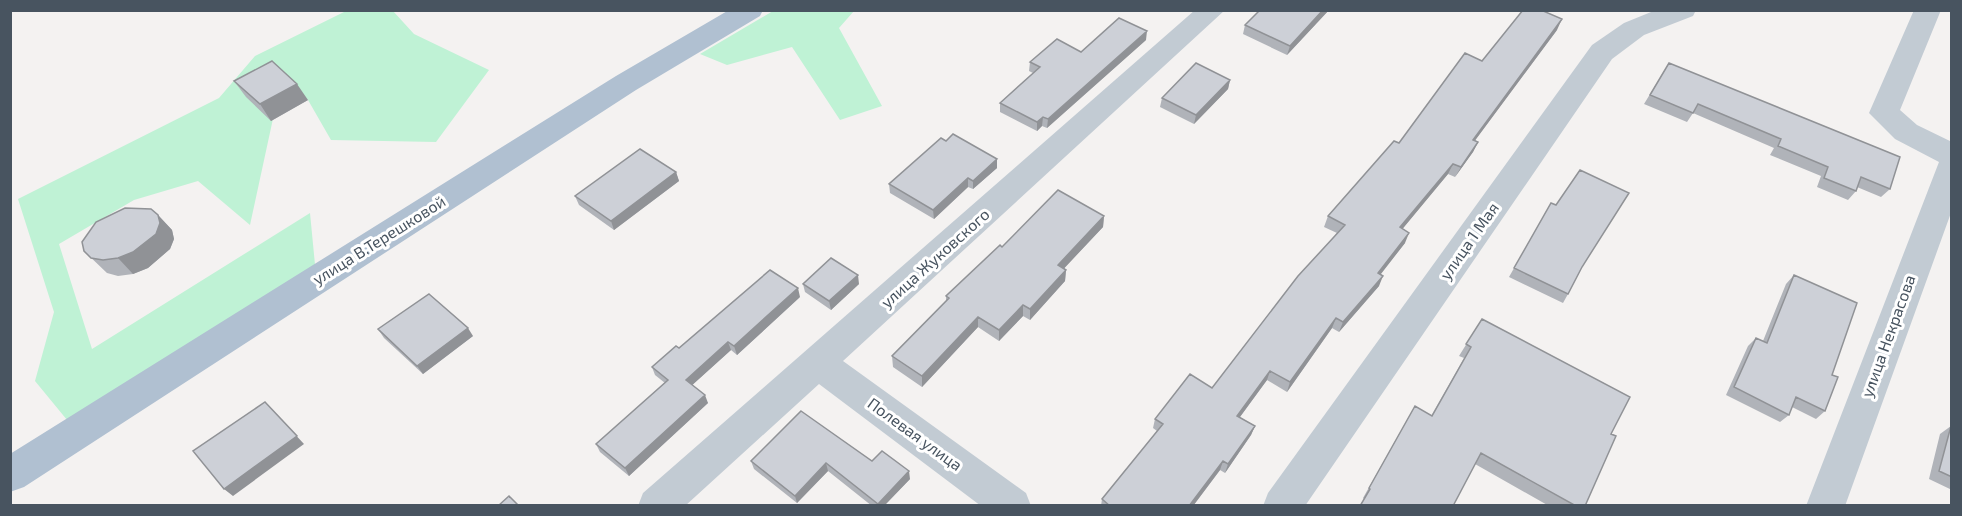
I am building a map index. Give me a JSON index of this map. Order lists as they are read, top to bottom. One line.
{"streets":{"main road":["улица В.Терешковой"],"street":["улица 1 Мая","улица Жуковского","улица Некрасова","Полевая улица"]},"crossings":[["улица Жуковского","Полевая улица"]]}
